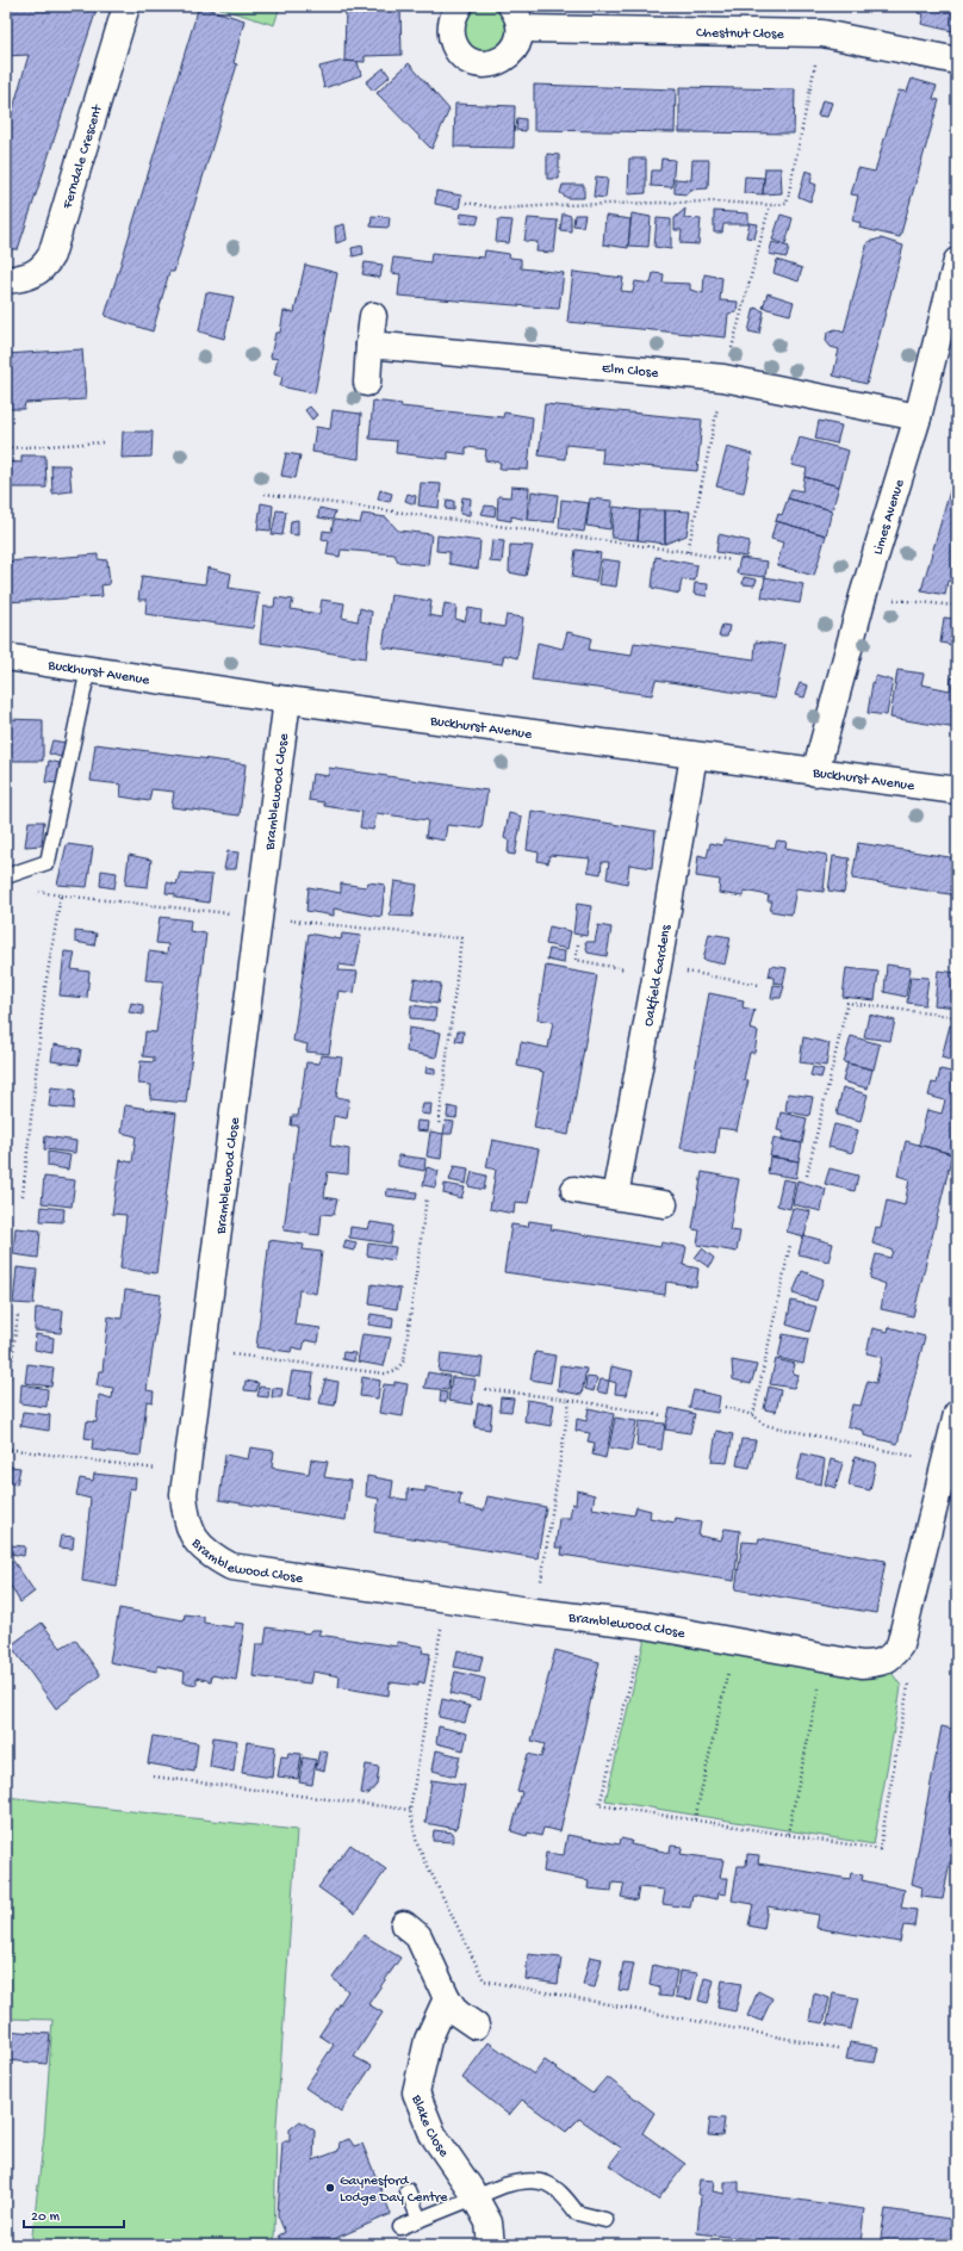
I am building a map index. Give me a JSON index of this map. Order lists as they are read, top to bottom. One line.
{"streets":{"street":["Chestnut Close","Ferndale Crescent","Elm Close","Limes Avenue","Buckhurst Avenue","Bramblewood Close","Oakfield Gardens","Blake Close"]},"crossings":[["Elm Close","Limes Avenue"],["Limes Avenue","Buckhurst Avenue"],["Buckhurst Avenue","Bramblewood Close"],["Buckhurst Avenue","Oakfield Gardens"]],"places":["Gaynesford Lodge Day Centre"],"scale_bar":"20 m"}
